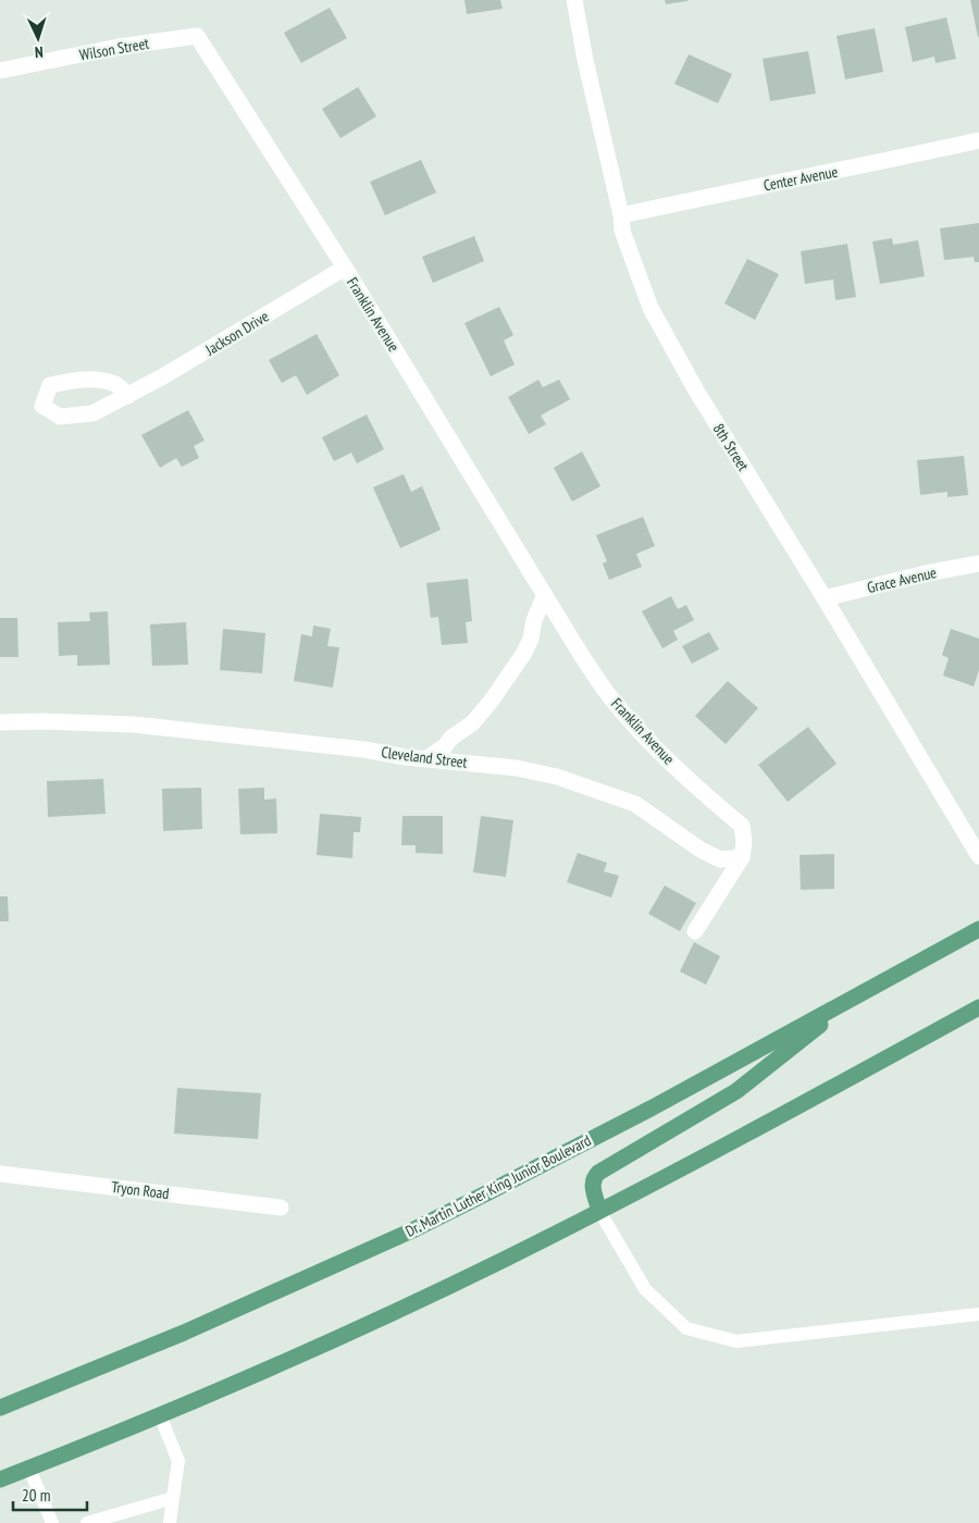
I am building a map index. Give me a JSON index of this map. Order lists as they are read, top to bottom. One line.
{"streets":{"main road":["Dr. Martin Luther King Junior Boulevard"],"street":["Wilson Street","Center Avenue","Franklin Avenue","Jackson Drive","8th Street","Grace Avenue","Cleveland Street","Tryon Road"]},"crossings":[["Wilson Street","Franklin Avenue"],["Center Avenue","8th Street"],["Franklin Avenue","Jackson Drive"],["Franklin Avenue","Cleveland Street"],["8th Street","Grace Avenue"]],"scale_bar":"20 m","north":"bottom"}
